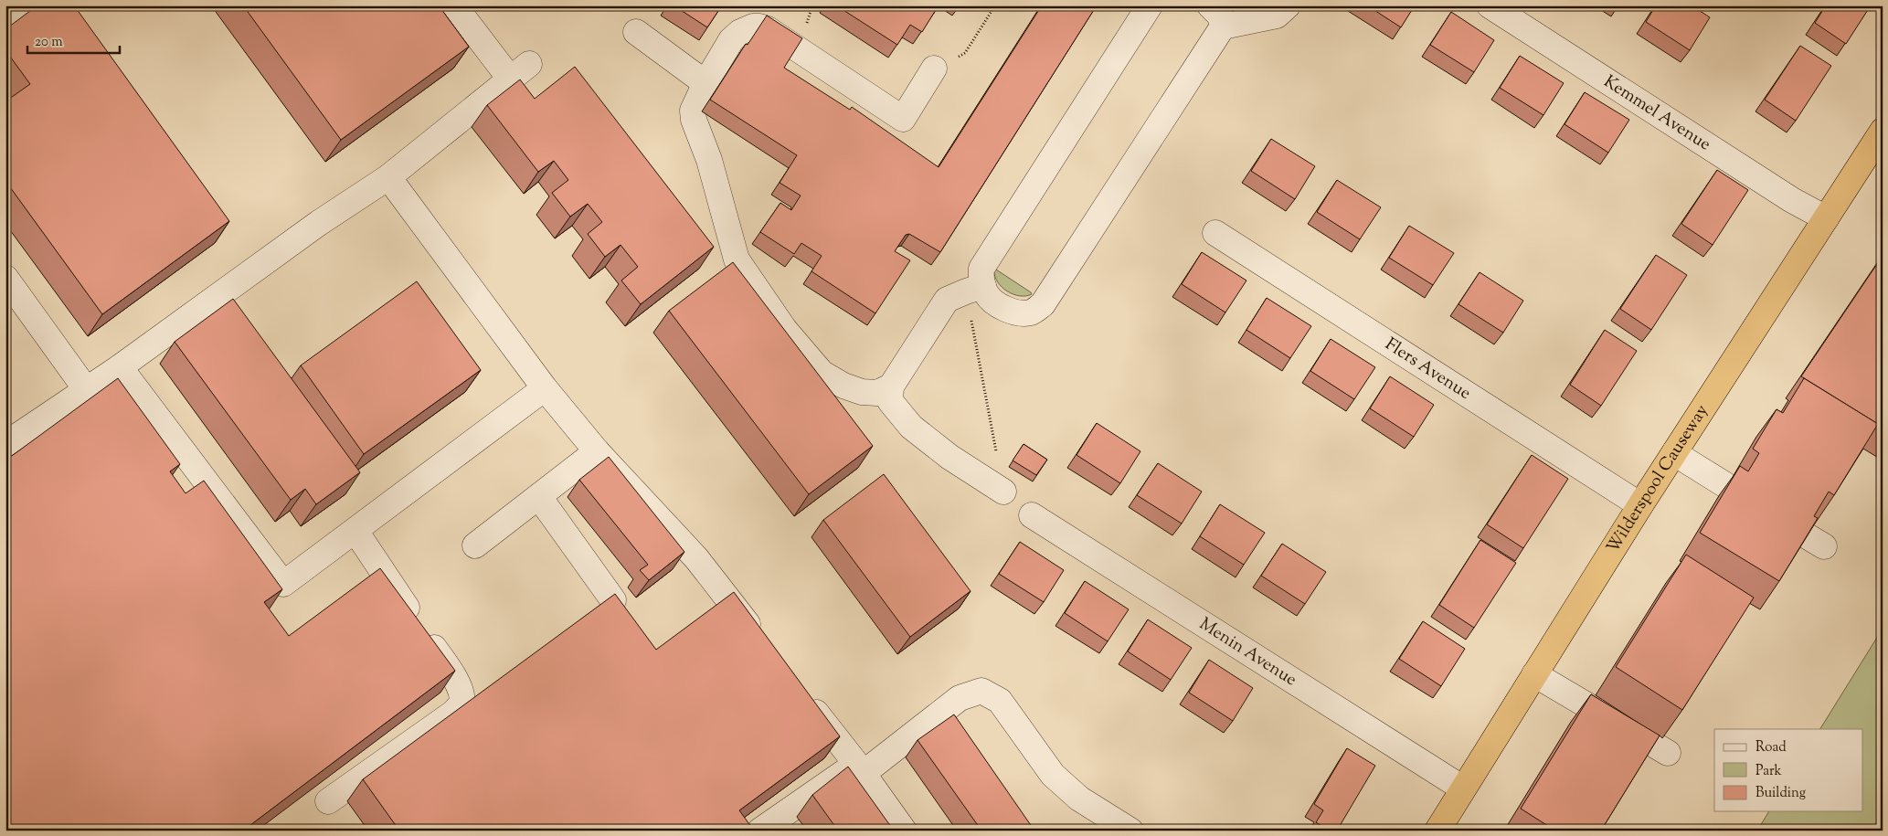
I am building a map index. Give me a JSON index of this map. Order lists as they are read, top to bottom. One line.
{"streets":{"highway":["Wilderspool Causeway"],"street":["Kemmel Avenue","Flers Avenue","Menin Avenue"]},"crossings":[["Kemmel Avenue","Wilderspool Causeway"],["Flers Avenue","Wilderspool Causeway"],["Wilderspool Causeway","Menin Avenue"]],"legend":["Road","Park","Building"],"scale_bar":"20 m"}
